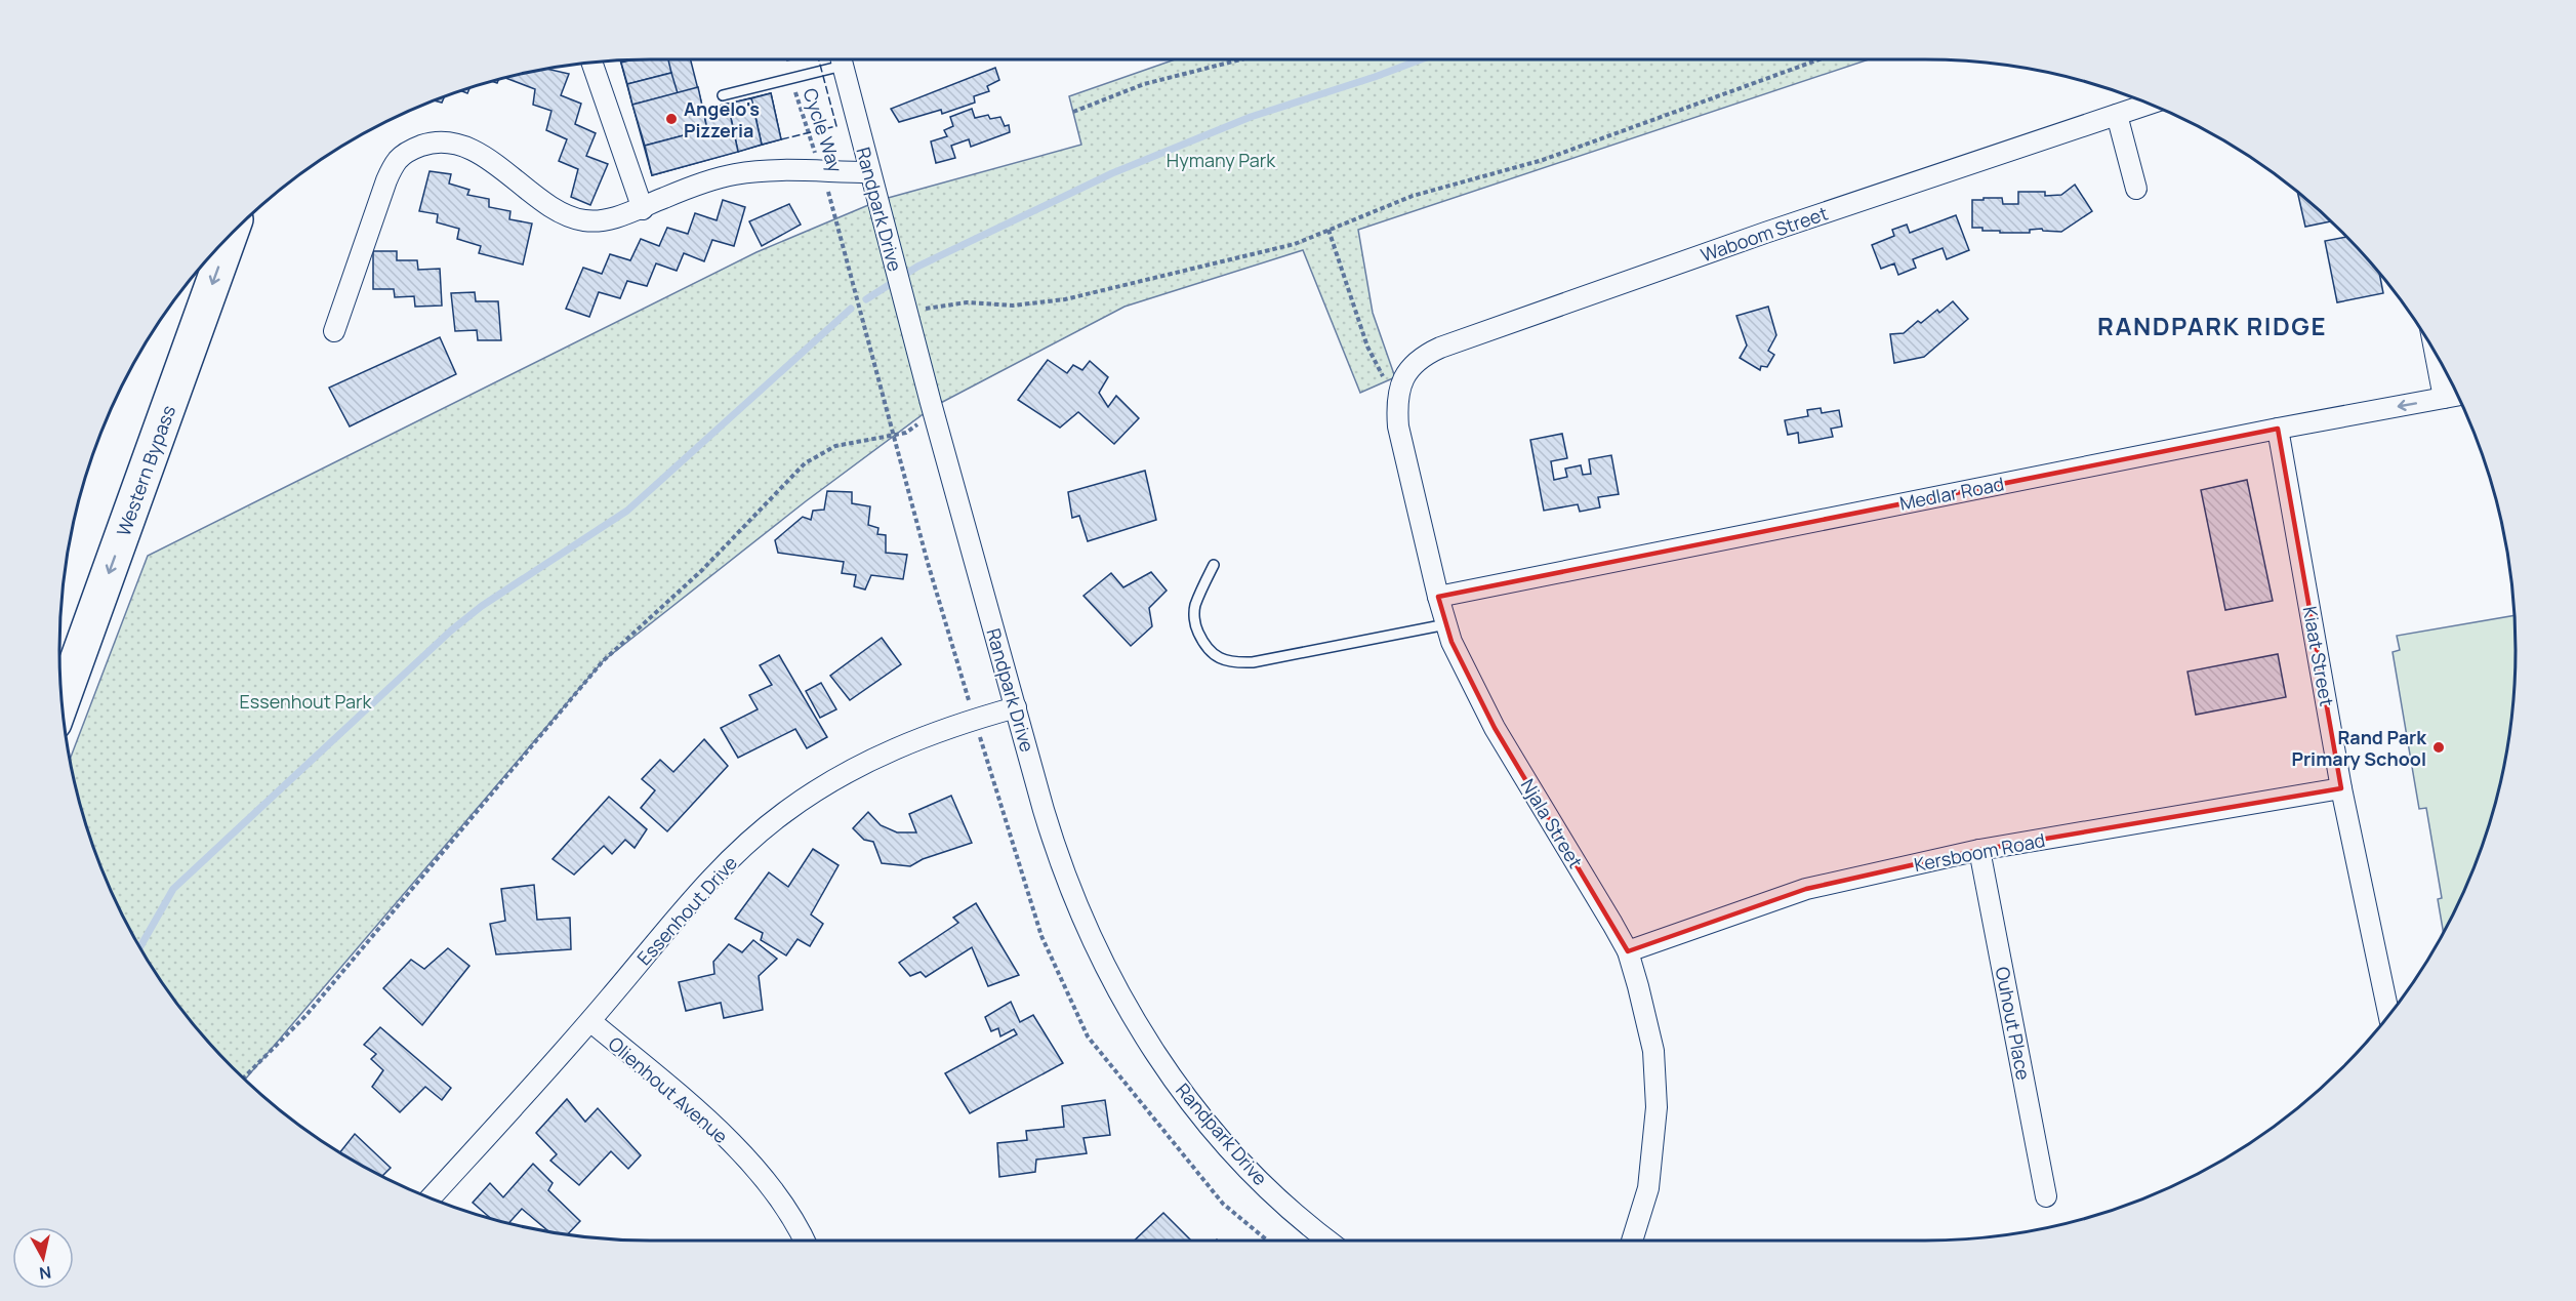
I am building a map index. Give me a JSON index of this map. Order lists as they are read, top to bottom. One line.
{"streets":{"highway":["Western Bypass"],"street":["Randpark Drive","Waboom Street","Medlar Road","Kiaat Street","Njala Street","Kersboom Road","Essenhout Drive","Ouhout Place","Olienhout Avenue"],"path":["Cycle Way"]},"crossings":[["Randpark Drive","Essenhout Drive"],["Waboom Street","Njala Street"],["Medlar Road","Kiaat Street"],["Medlar Road","Njala Street"],["Kiaat Street","Kersboom Road"],["Njala Street","Kersboom Road"],["Kersboom Road","Ouhout Place"],["Essenhout Drive","Olienhout Avenue"]],"one_way":["Western Bypass"],"districts":["RANDPARK RIDGE"],"parks":["Hymany Park","Essenhout Park"],"places":["Angelo's Pizzeria","Rand Park Primary School"],"north":"bottom"}
